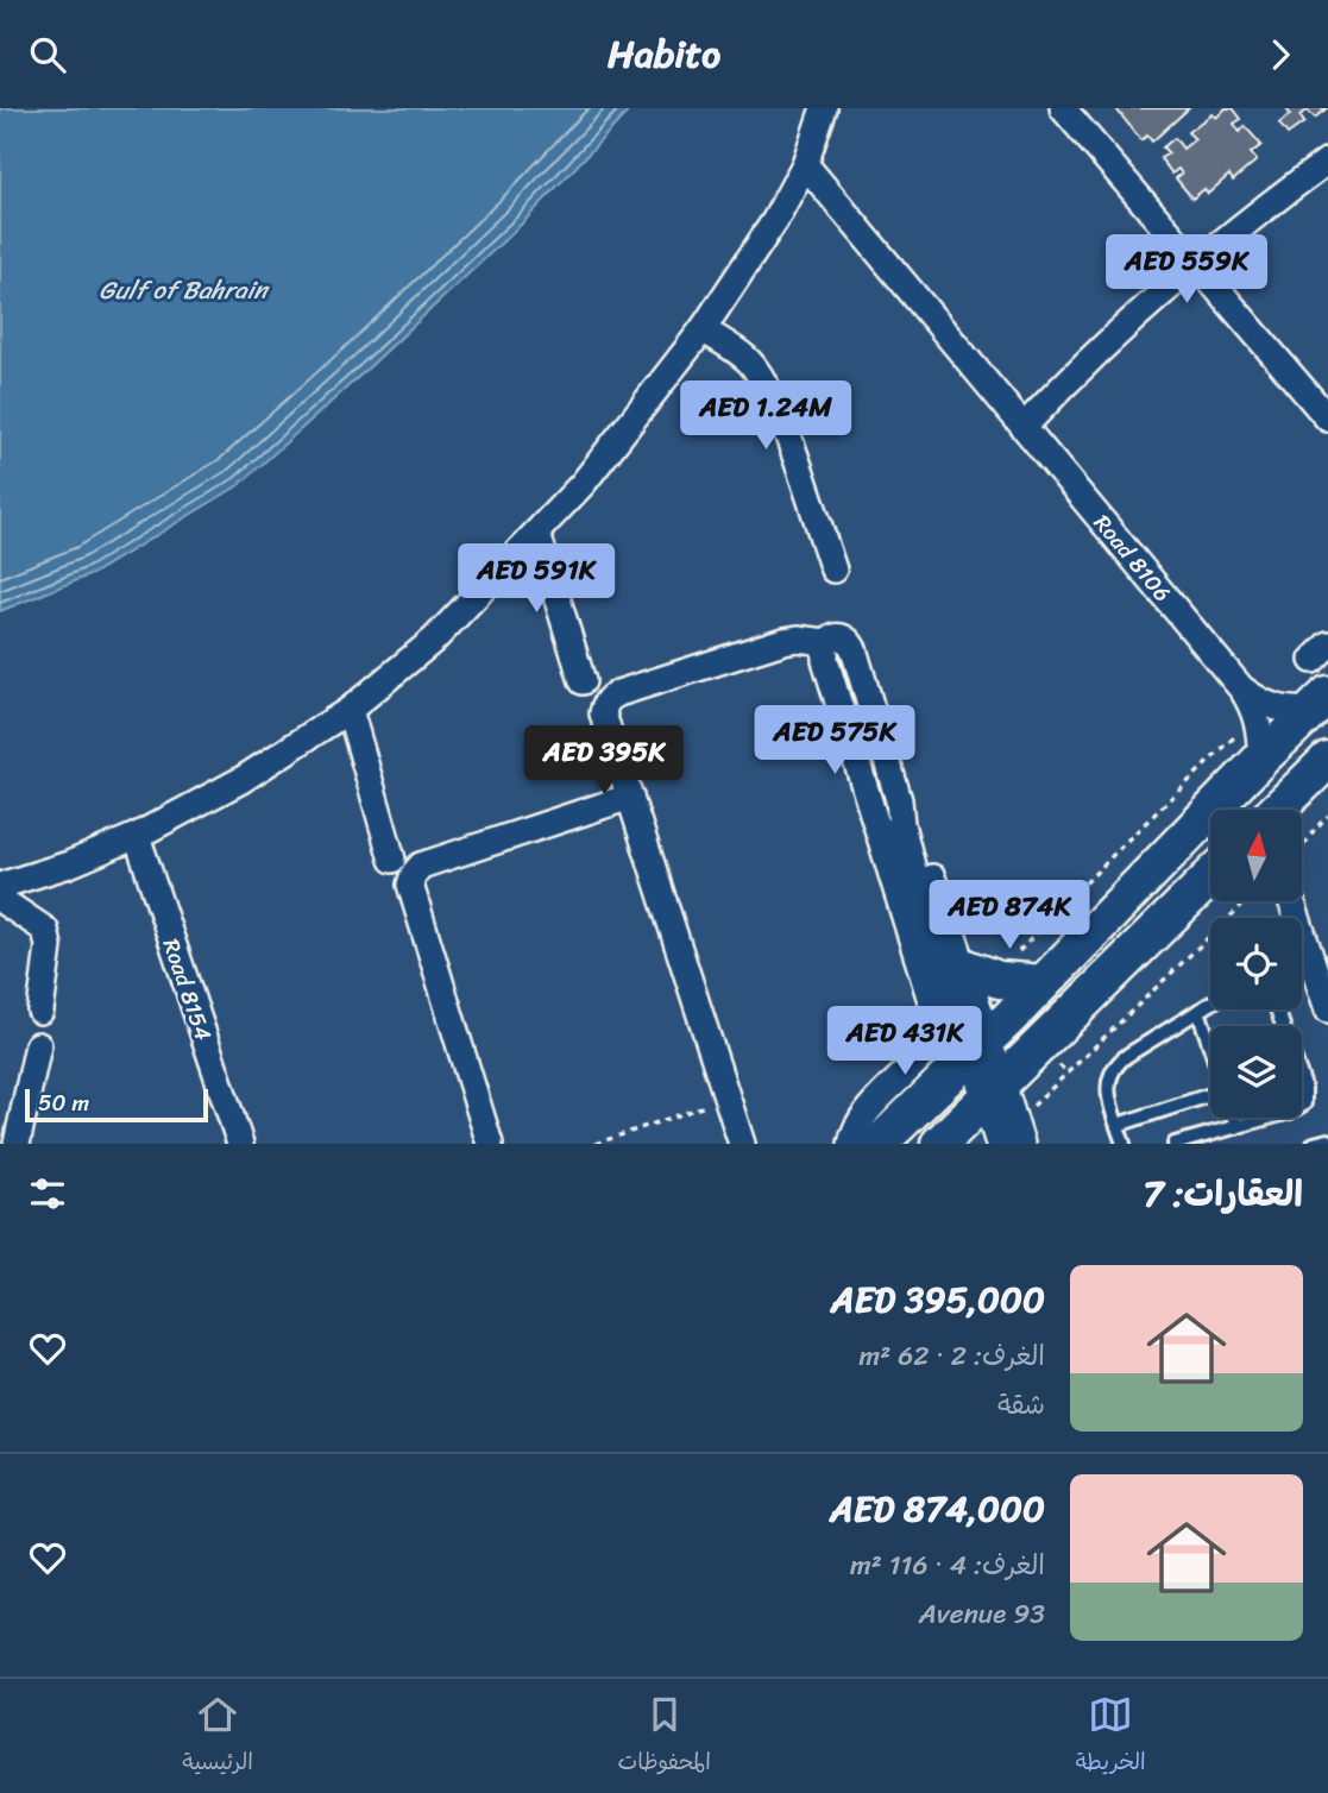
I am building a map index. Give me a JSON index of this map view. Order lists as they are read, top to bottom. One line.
{"streets":{"street":["Road 8106","Road 8154"]},"water":["Gulf of Bahrain"],"scale_bar":"50 m","north":"top","page":{"header":"Habito","price":["AED 559K","AED 1.24M","AED 591K","AED 575K","AED 395K","AED 874K","AED 431K"],"scale":"50 m","heading":"العقارات: 7","list":[{"name":"AED 395,000","note":"الغرف: 2 · 62 m² · شقة"},{"name":"AED 874,000","note":"الغرف: 4 · 116 m² · Avenue 93"}],"tabs":["الخريطة","المحفوظات","الرئيسية"]}}
